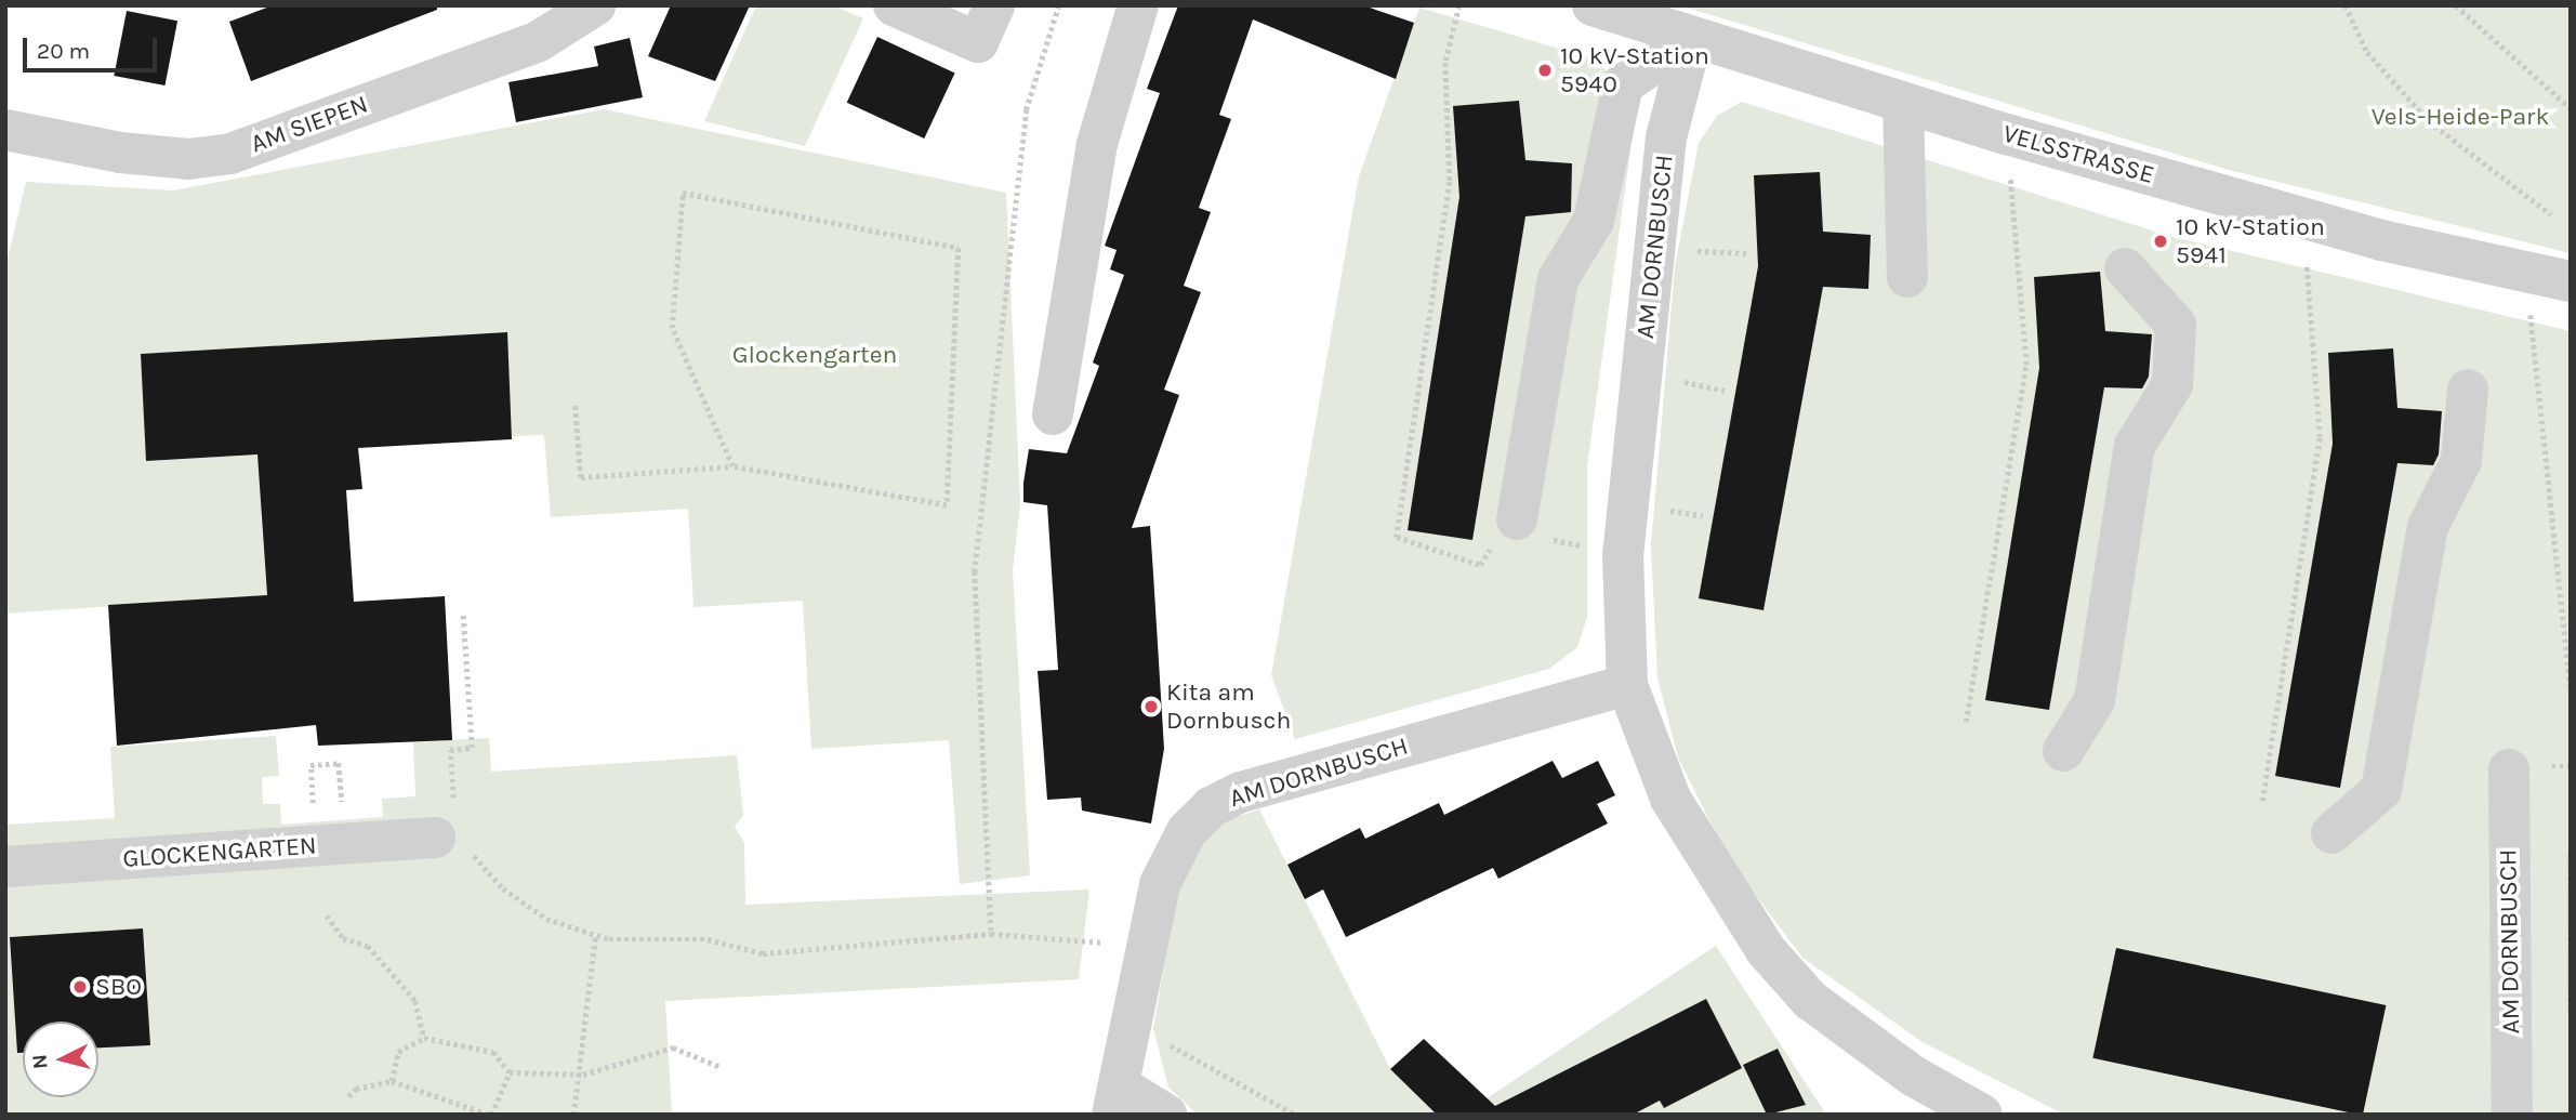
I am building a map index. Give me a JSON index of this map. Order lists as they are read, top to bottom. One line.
{"streets":{"street":["AM SIEPEN","VELSSTRASSE","AM DORNBUSCH","GLOCKENGARTEN"]},"crossings":[["VELSSTRASSE","AM DORNBUSCH"]],"parks":["Vels-Heide-Park","Glockengarten"],"places":["10 kV-Station 5940","10 kV-Station 5941","Kita am Dornbusch","SBO"],"scale_bar":"20 m","north":"left"}
